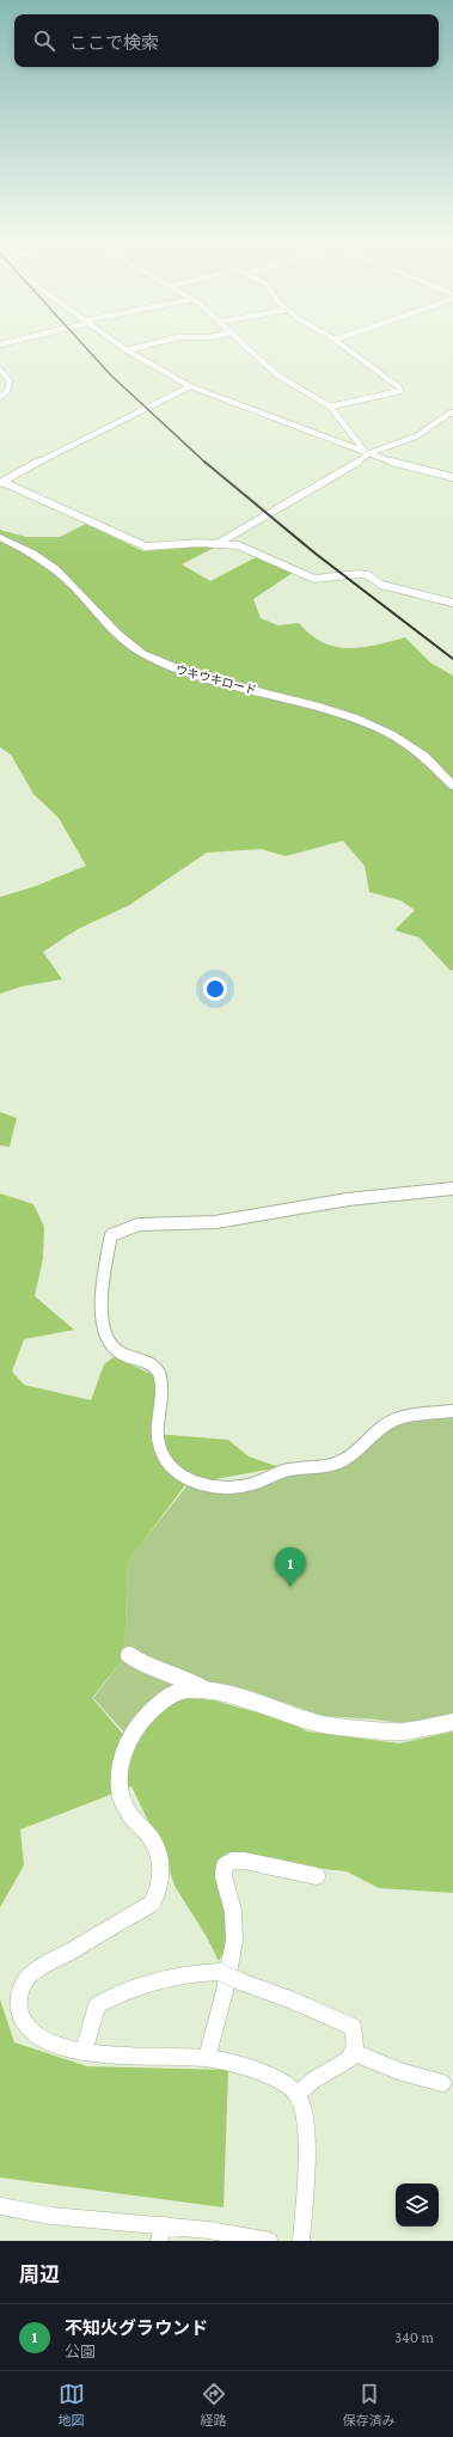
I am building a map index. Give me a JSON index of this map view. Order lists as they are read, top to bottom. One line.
{"streets":{"street":["ウキウキロード"]},"page":{"search":"ここで検索","pins":"1","heading":"周辺","list":[{"mark":"1","name":"不知火グラウンド","note":"公園","value":"340 m"}],"nav":["地図","経路","保存済み"]}}
